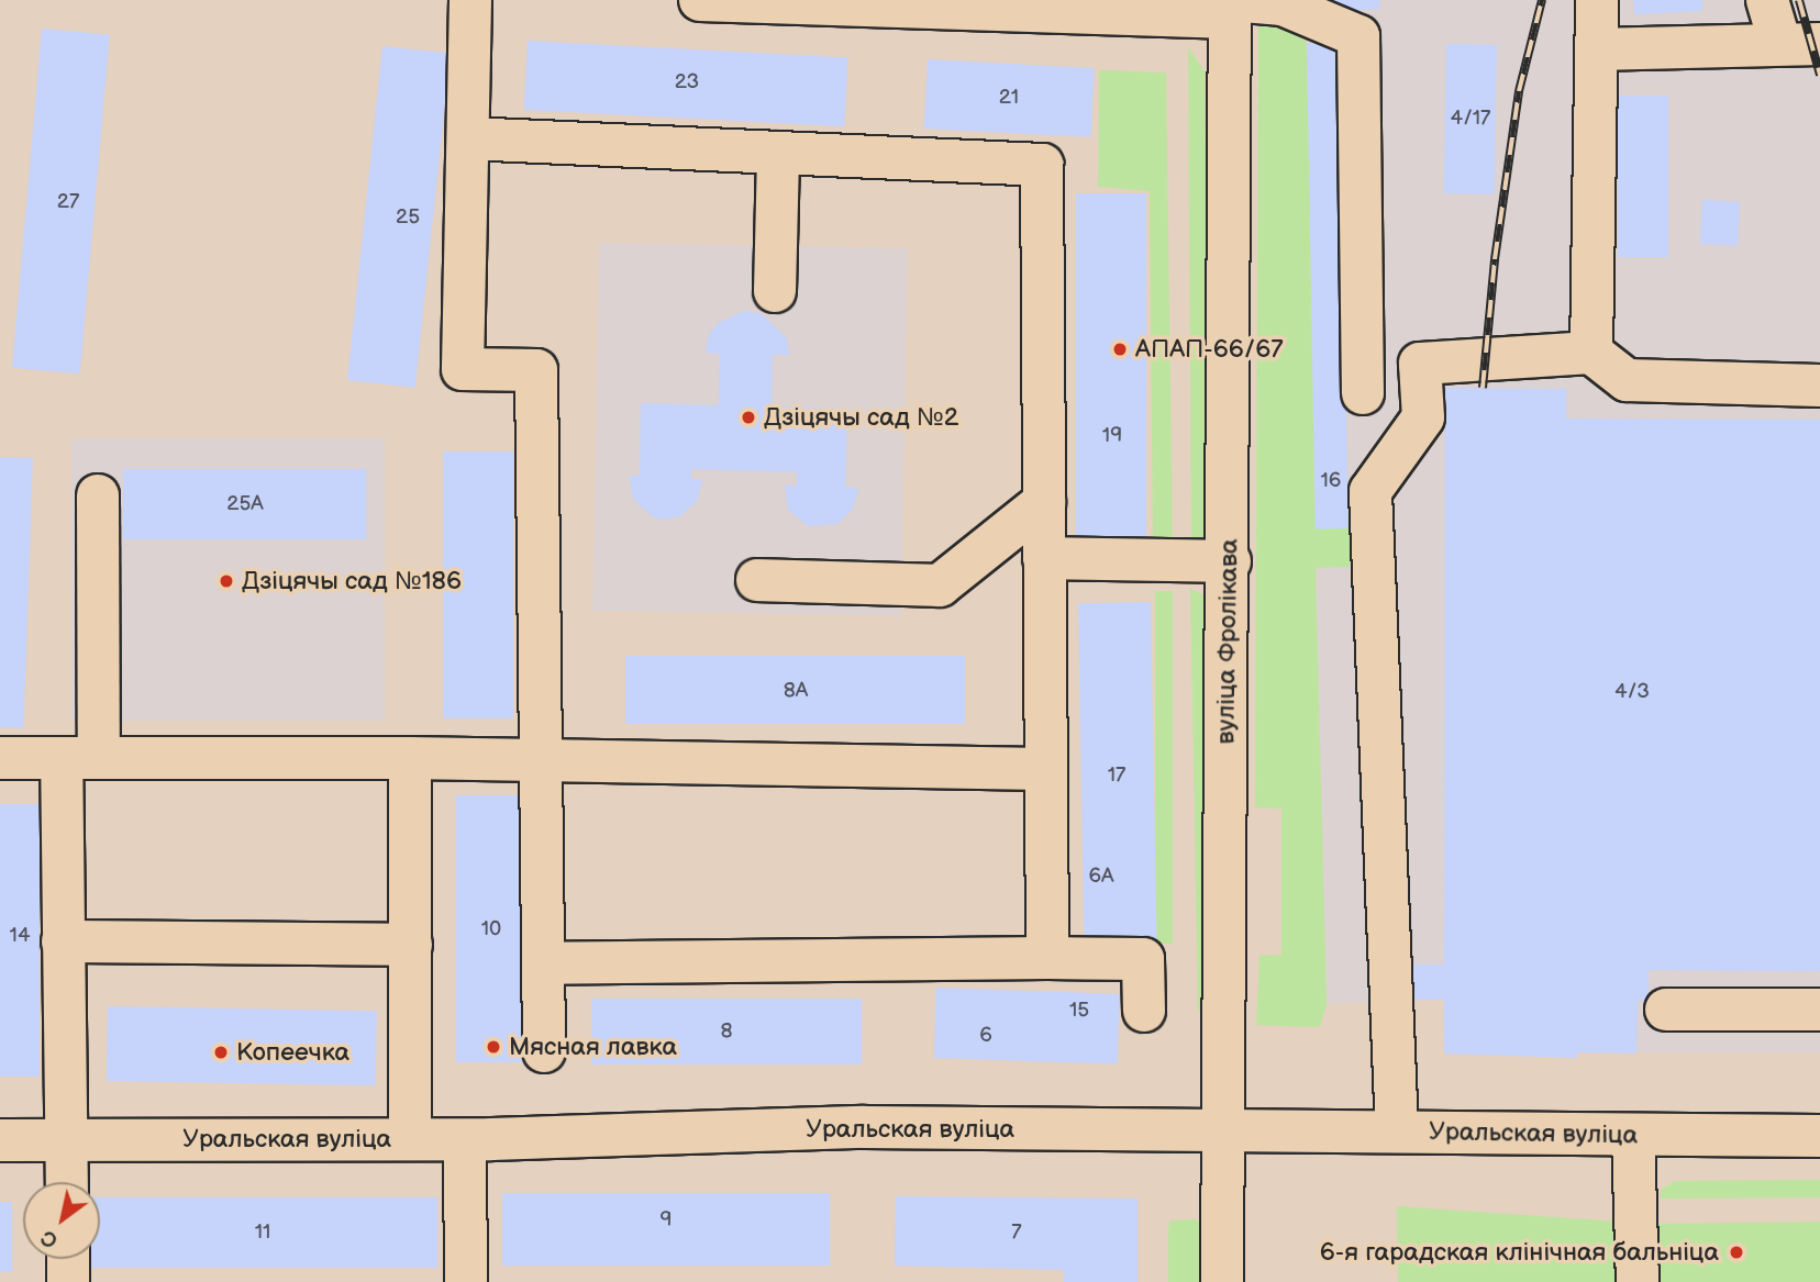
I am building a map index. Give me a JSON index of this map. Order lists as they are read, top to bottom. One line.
{"streets":{"street":["вуліца Фролікава","Уральская вуліца"]},"crossings":[["вуліца Фролікава","Уральская вуліца"]],"places":["АПАП-66/67","Дзіцячы сад №2","Дзіцячы сад №186","Мясная лавка","Копеечка","6-я гарадская клінічная бальніца"],"house_numbers":["23","21","4/17","27","25","19","16","25А","8А","4/3","17","6А","10","14","15","8","6","9","11","7"],"north":"bottom left"}
